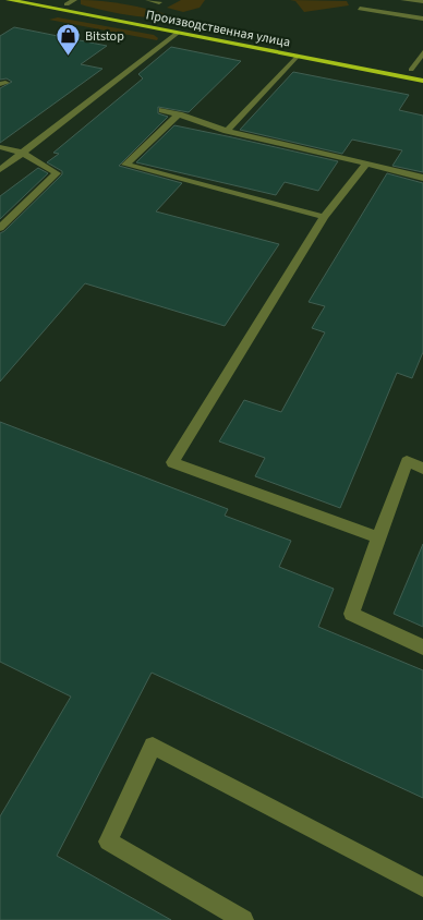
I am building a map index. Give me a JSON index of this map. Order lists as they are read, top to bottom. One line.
{"streets":{"highway":["Производственная улица"]},"places":{"shop":["Bitstop"]}}
